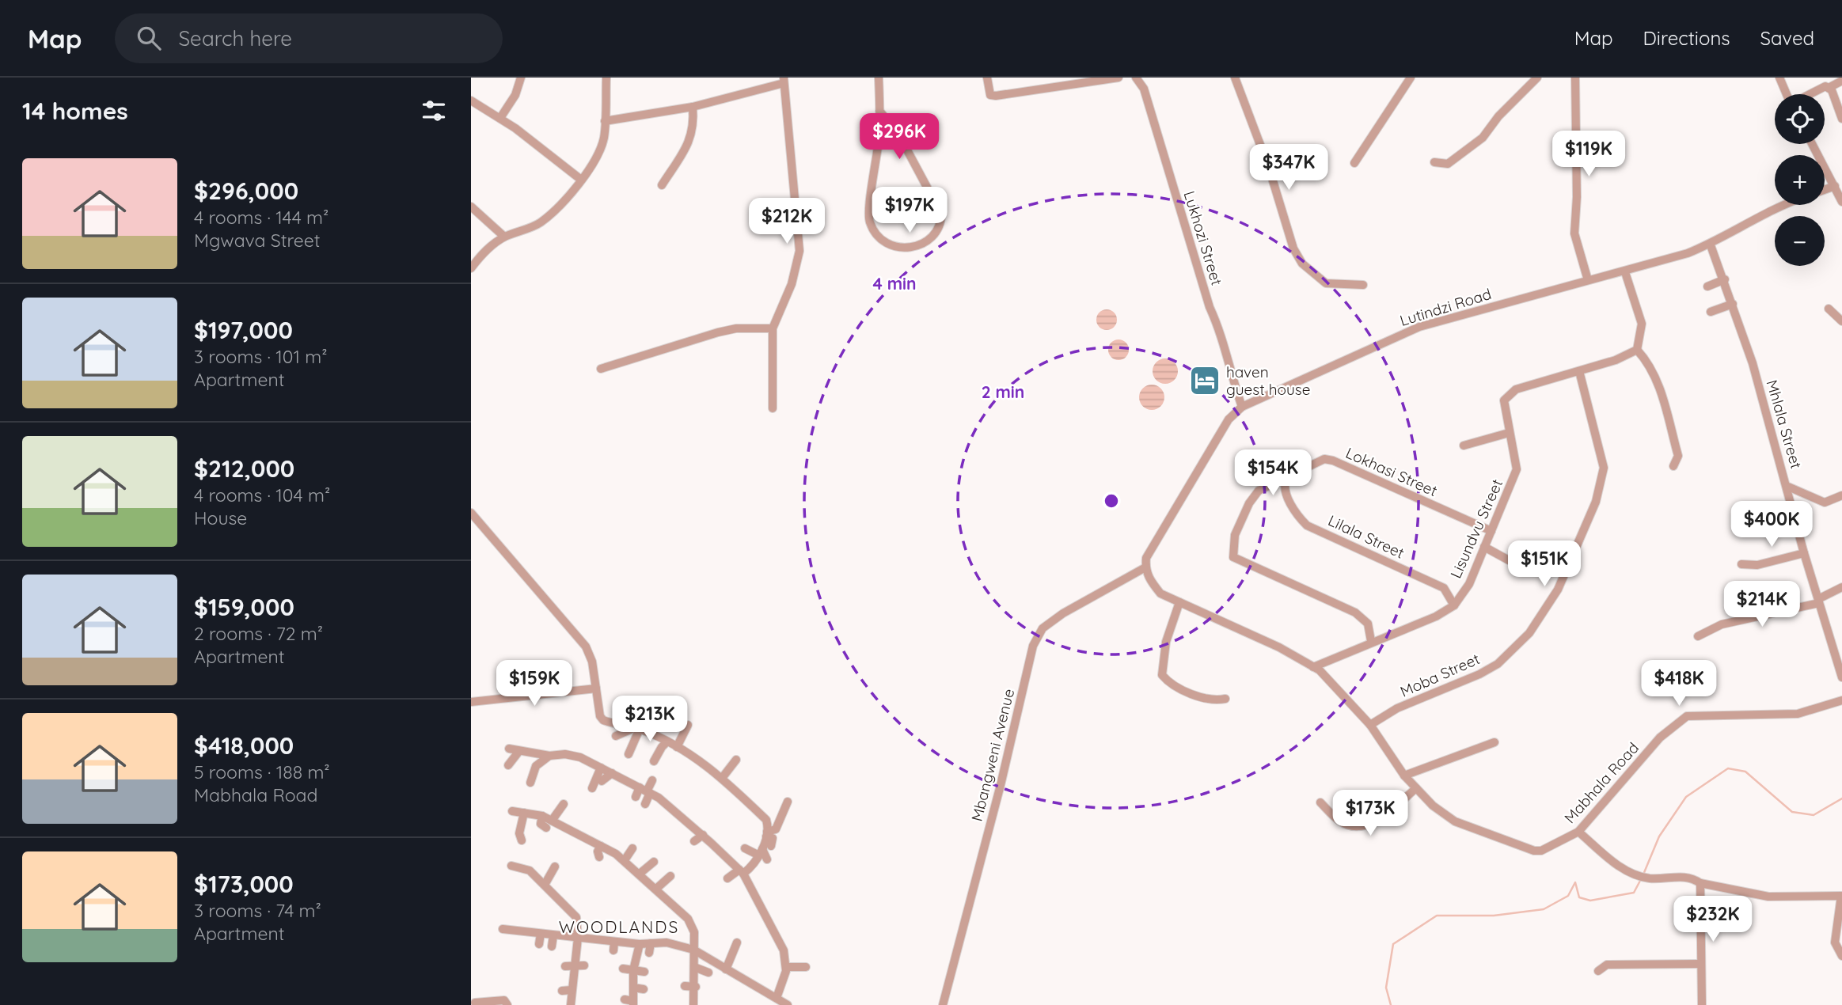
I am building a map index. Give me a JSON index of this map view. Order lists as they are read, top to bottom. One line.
{"streets":{"street":["Lukhozi Street","Lutindzi Road","Mhlala Street","Lokhasi Street","Lisundvu Street","Lilala Street","Moba Street","Mbangweni Avenue","Mabhala Road"]},"crossings":[["Lukhozi Street","Lutindzi Road"],["Lutindzi Road","Mhlala Street"],["Lutindzi Road","Mbangweni Avenue"],["Lutindzi Road","Mabhala Road"],["Lokhasi Street","Lisundvu Street"],["Lokhasi Street","Lilala Street"],["Lisundvu Street","Lilala Street"],["Lisundvu Street","Moba Street"],["Lisundvu Street","Mabhala Road"],["Moba Street","Mabhala Road"],["Mbangweni Avenue","Mabhala Road"]],"districts":["WOODLANDS"],"places":{"hotel":["haven guest house"]},"page":{"header":"Map","search":"Search here","nav":["Map","Directions","Saved"],"heading":"14 homes","map_buttons":["+","−"],"price":["$296K","$119K","$347K","$197K","$212K","$154K","$400K","$151K","$214K","$159K","$418K","$213K","$173K","$232K"],"list":[{"name":"$296,000","note":"4 rooms · 144 m² · Mgwava Street"},{"name":"$197,000","note":"3 rooms · 101 m² · Apartment"},{"name":"$212,000","note":"4 rooms · 104 m² · House"},{"name":"$159,000","note":"2 rooms · 72 m² · Apartment"},{"name":"$418,000","note":"5 rooms · 188 m² · Mabhala Road"},{"name":"$173,000","note":"3 rooms · 74 m² · Apartment"}]},"rings":["4 min","2 min"]}
